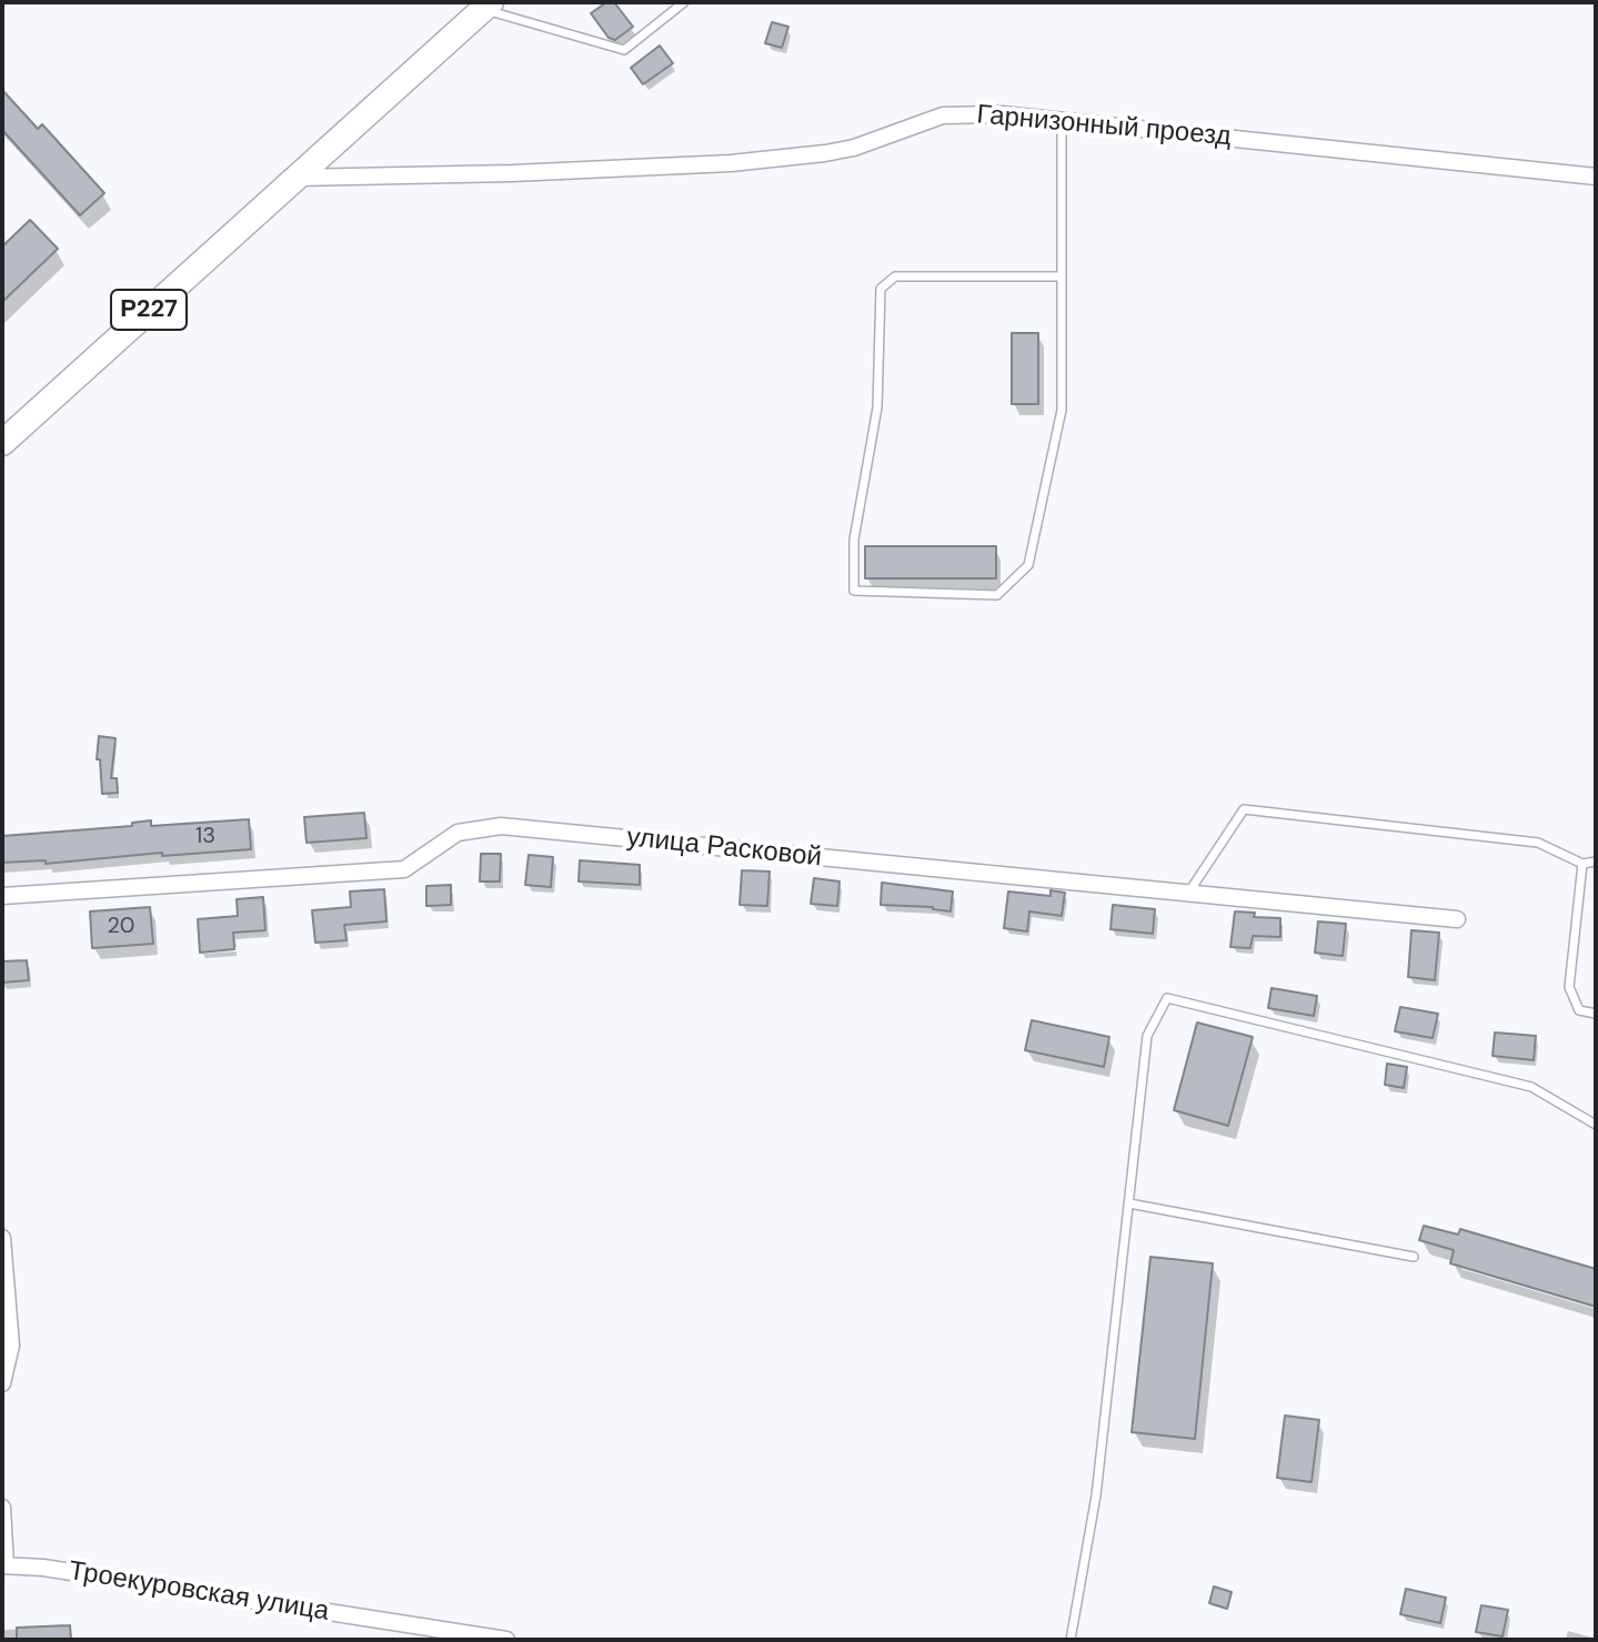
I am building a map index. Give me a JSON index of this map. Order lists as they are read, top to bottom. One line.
{"streets":{"main road":["Р227"],"street":["Гарнизонный проезд","улица Расковой","Троекуровская улица"]},"crossings":[["Гарнизонный проезд","Р227"]],"house_numbers":["13","20"]}
